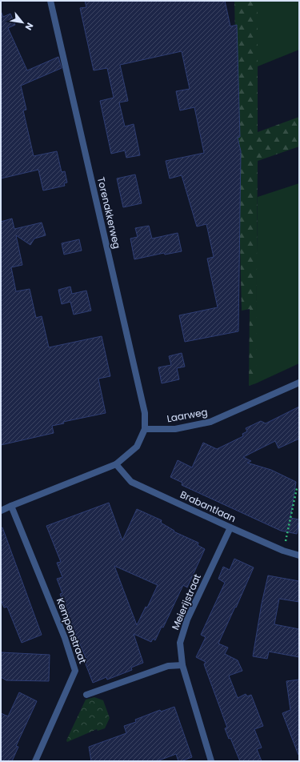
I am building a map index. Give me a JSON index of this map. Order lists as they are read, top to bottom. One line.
{"streets":{"street":["Torenakkerweg","Laarweg","Brabantlaan","Meierijstraat","Kempenstraat"]},"crossings":[["Torenakkerweg","Laarweg"],["Brabantlaan","Meierijstraat"]],"north":"bottom right"}
